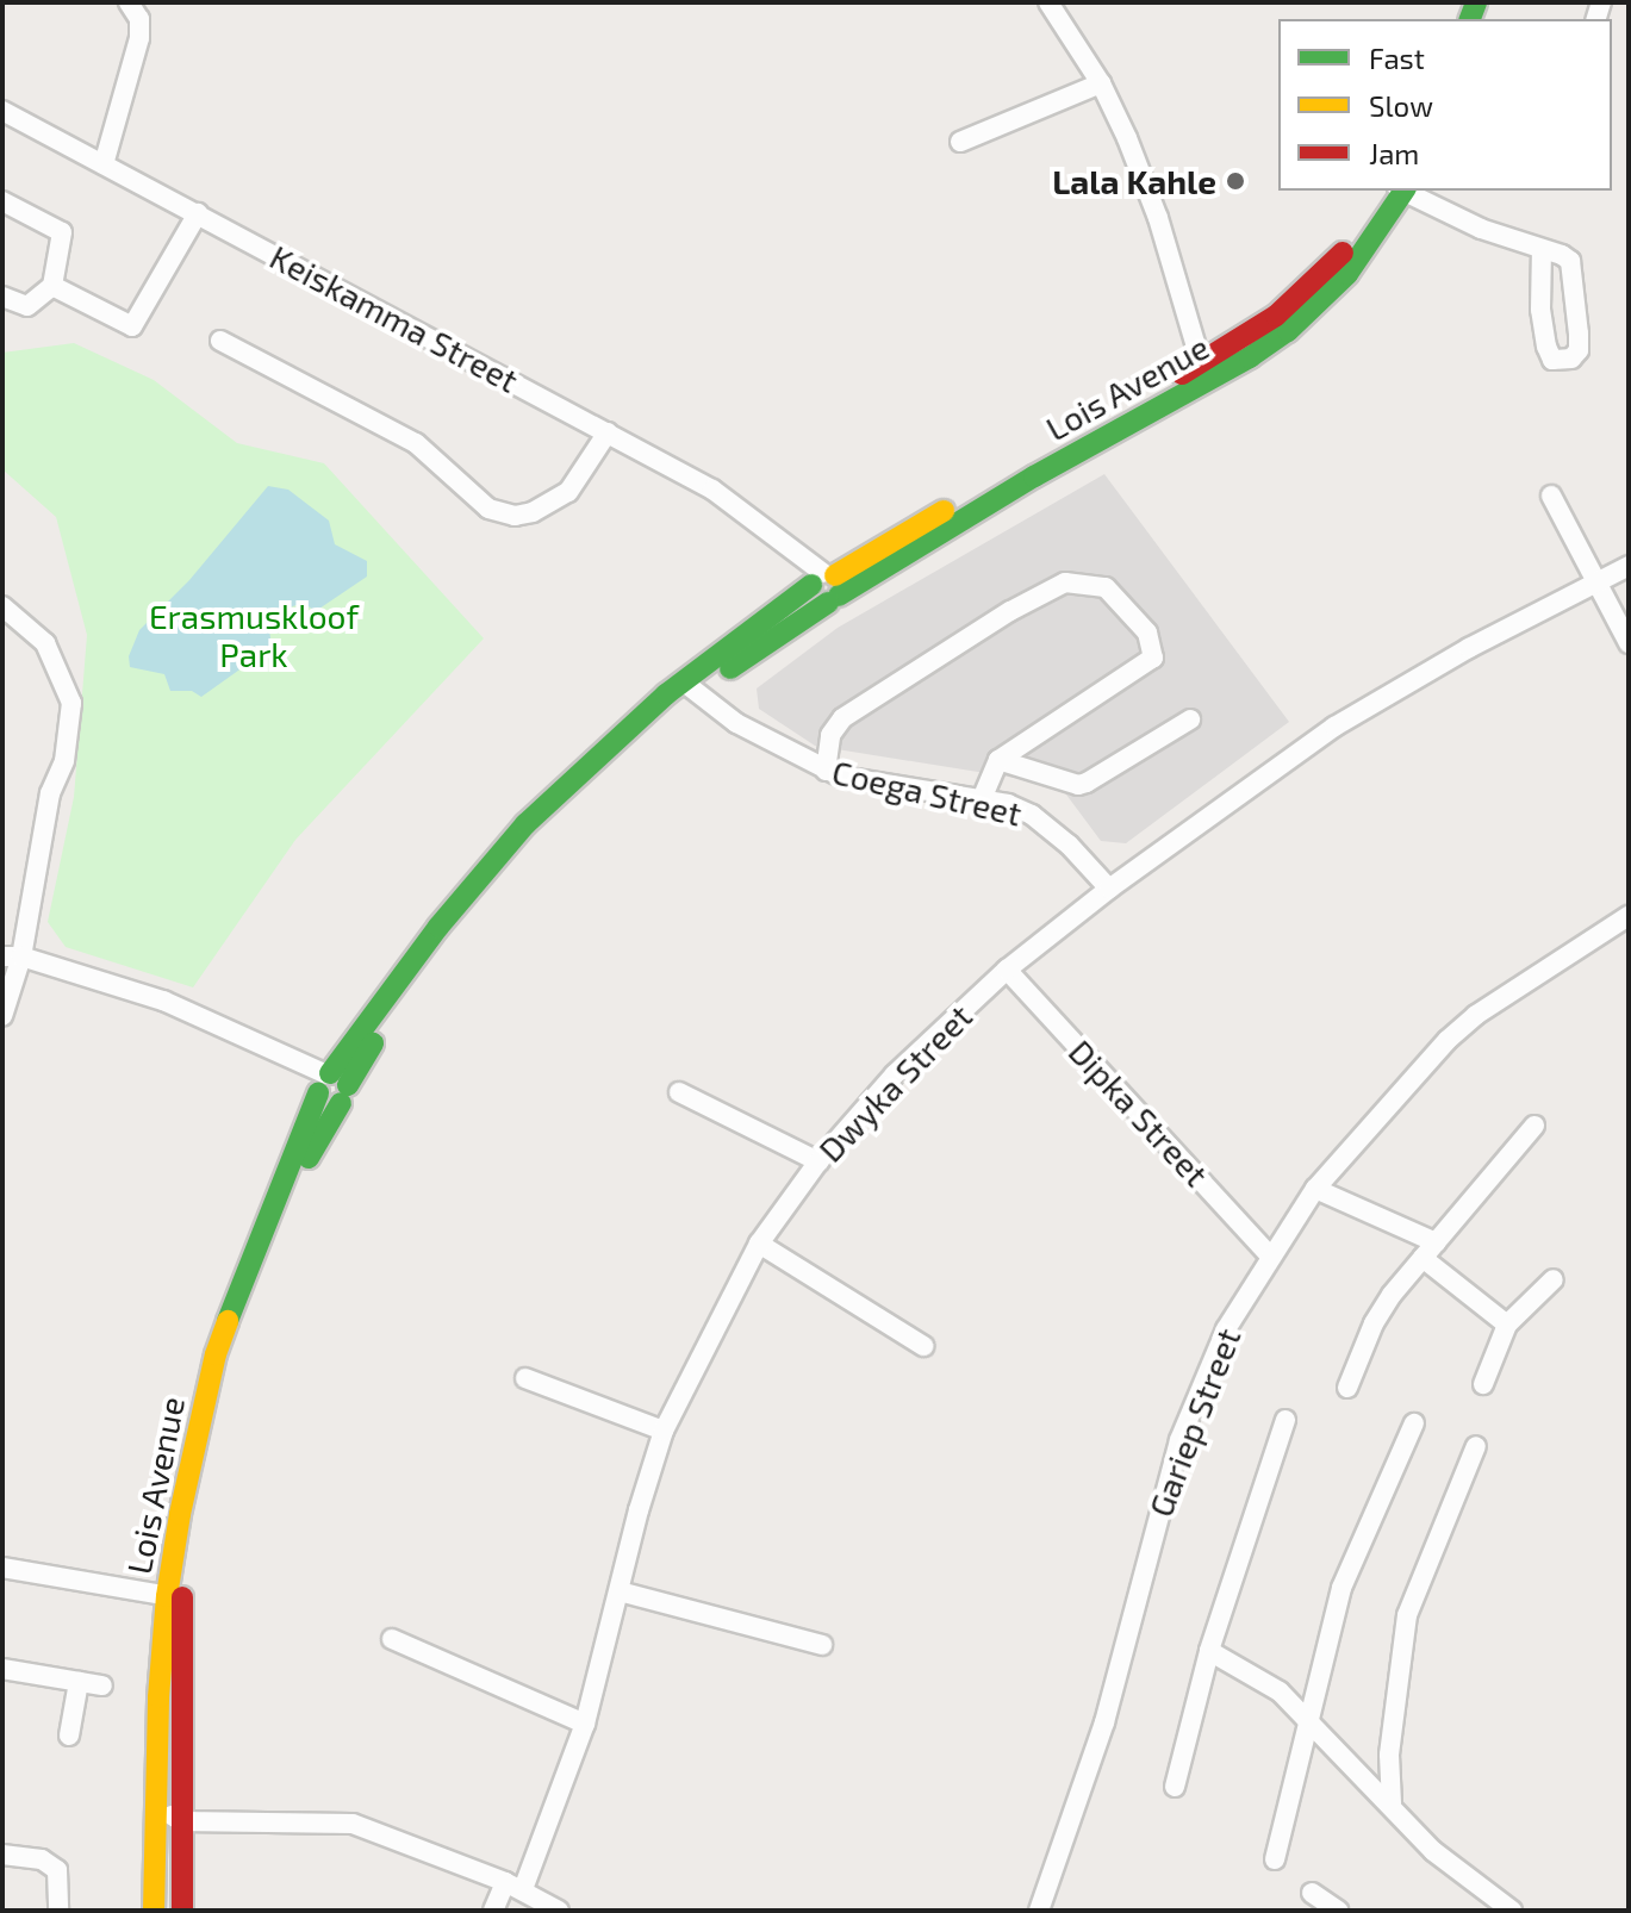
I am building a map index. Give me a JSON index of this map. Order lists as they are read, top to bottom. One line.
{"streets":{"street":["Keiskamma Street","Lois Avenue","Coega Street","Dwyka Street","Dipka Street","Gariep Street"]},"crossings":[["Keiskamma Street","Lois Avenue"],["Lois Avenue","Coega Street"],["Coega Street","Dwyka Street"],["Dwyka Street","Dipka Street"],["Dipka Street","Gariep Street"]],"parks":["Erasmuskloof Park"],"places":["Lala Kahle"],"legend":["Fast","Slow","Jam"]}
